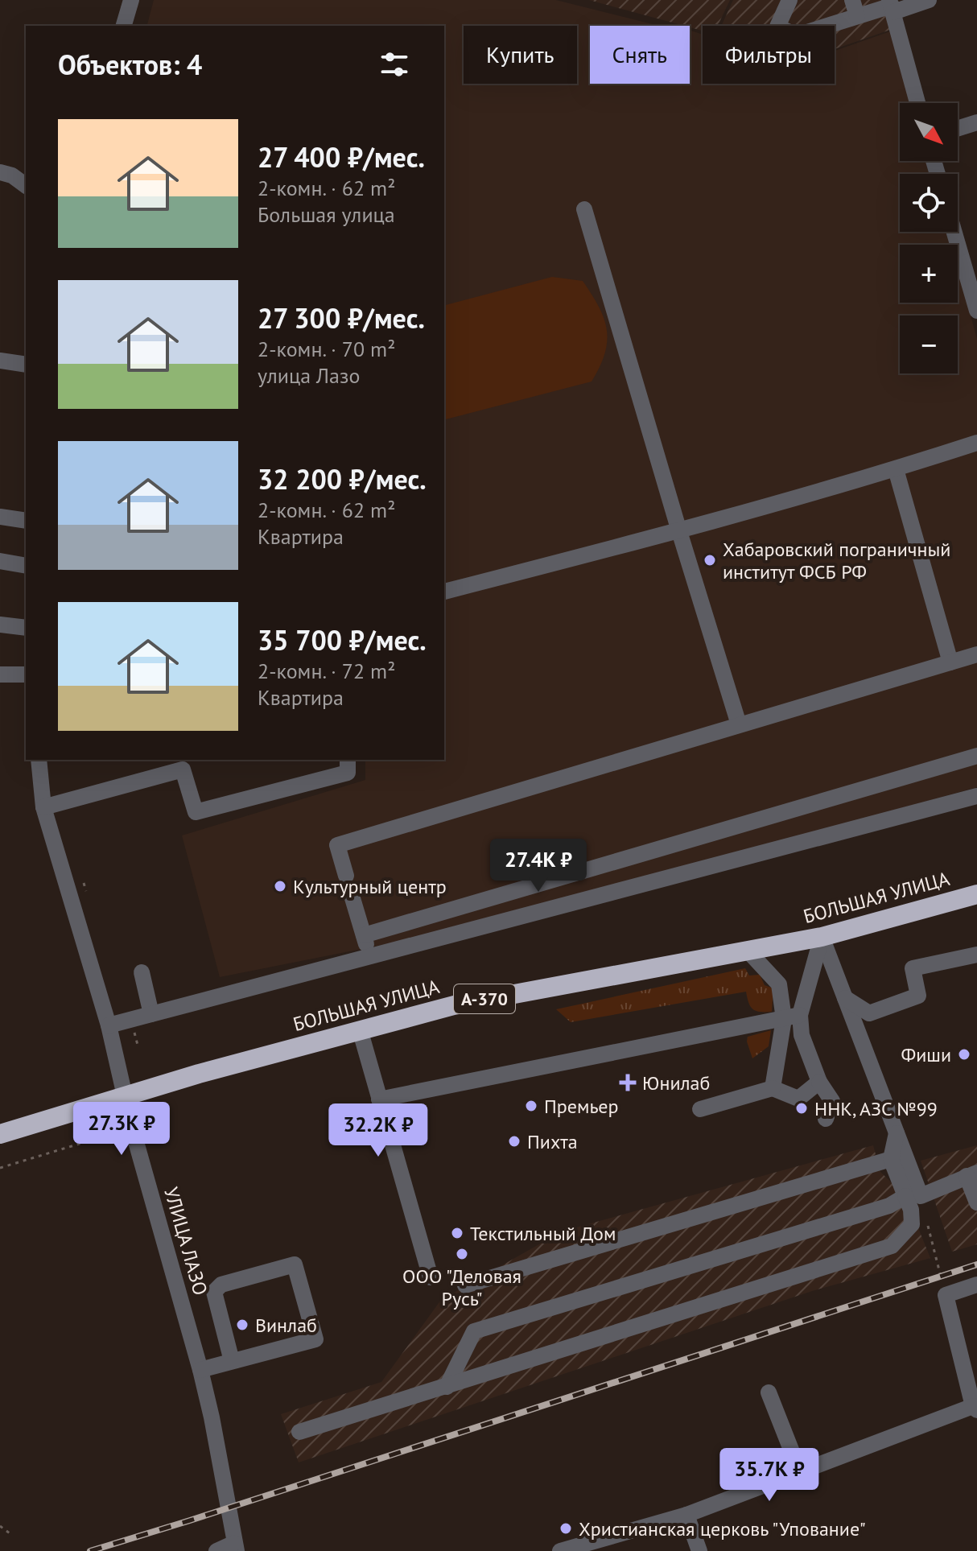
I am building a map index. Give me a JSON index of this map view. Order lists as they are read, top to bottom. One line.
{"streets":{"highway":["БОЛЬШАЯ УЛИЦА","А-370"],"street":["УЛИЦА ЛАЗО"]},"crossings":[["БОЛЬШАЯ УЛИЦА","УЛИЦА ЛАЗО"]],"places":{"other":["Хабаровский пограничный институт ФСБ РФ","Культурный центр","Фиши","Премьер","ННК, АЗС №99","Пихта","Текстильный Дом","ООО \"Деловая Русь\"","Винлаб","Христианская церковь \"Упование\""],"health":["Юнилаб"]},"north":"bottom right","page":{"chip":["Купить","Снять","Фильтры"],"heading":"Объектов: 4","map_buttons":["+","−"],"list":[{"name":"27 400 ₽/мес.","note":"2-комн. · 62 m² · Большая улица"},{"name":"27 300 ₽/мес.","note":"2-комн. · 70 m² · улица Лазо"},{"name":"32 200 ₽/мес.","note":"2-комн. · 62 m² · Квартира"},{"name":"35 700 ₽/мес.","note":"2-комн. · 72 m² · Квартира"}],"price":["27.4K ₽","27.3K ₽","32.2K ₽","35.7K ₽"]}}
